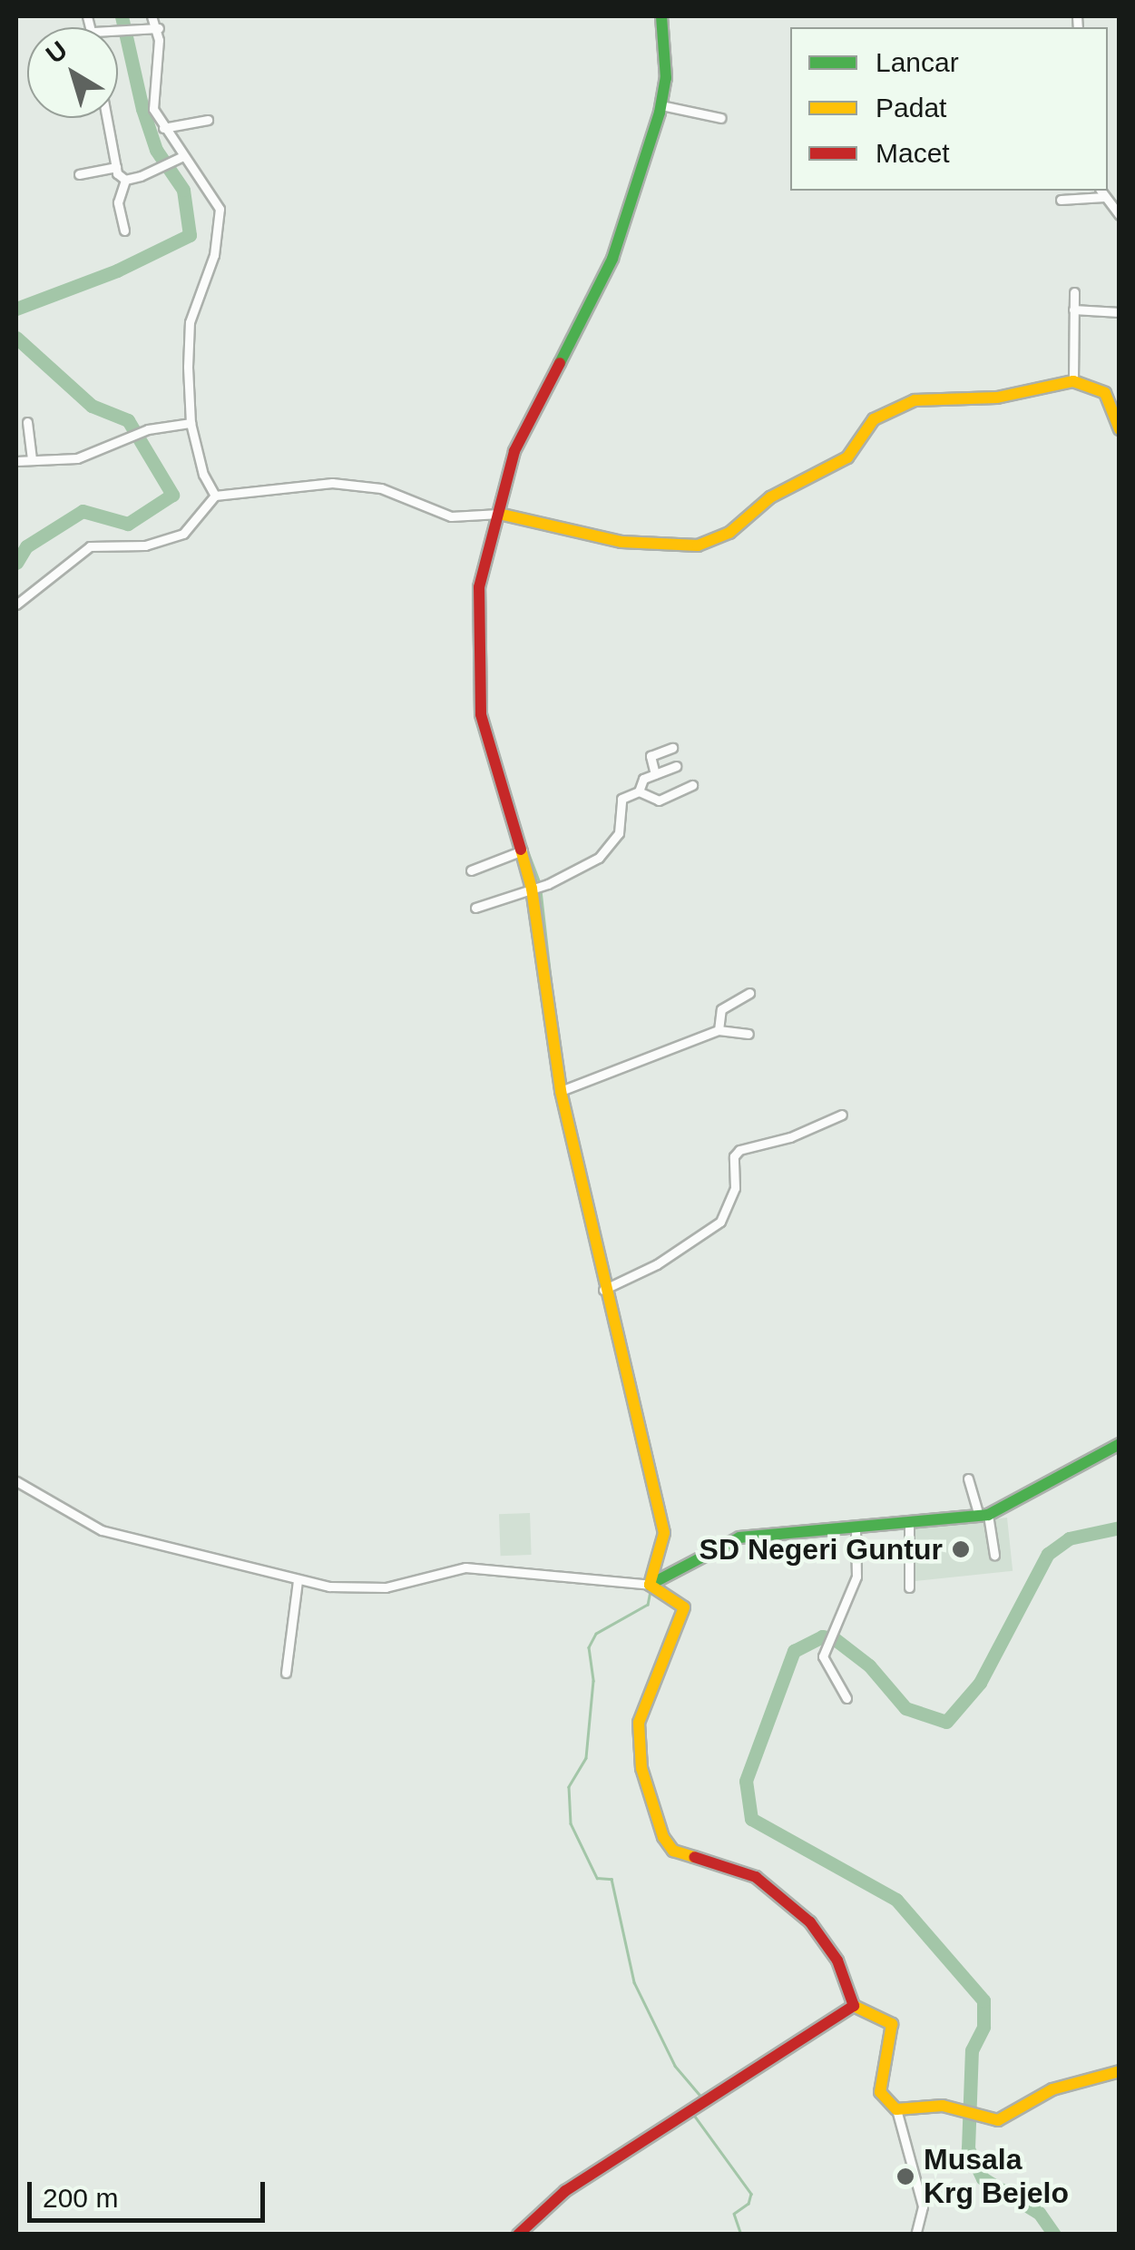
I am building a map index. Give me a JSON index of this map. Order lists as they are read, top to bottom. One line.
{"places":["SD Negeri Guntur","Musala Krg Bejelo"],"legend":["Lancar","Padat","Macet"],"scale_bar":"200 m","north":"top left"}
